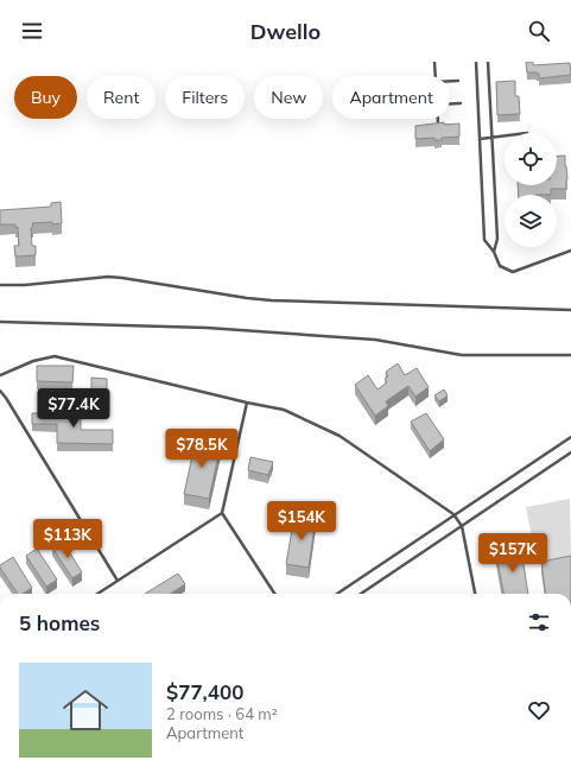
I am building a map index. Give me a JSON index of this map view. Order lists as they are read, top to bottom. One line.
{"page":{"header":"Dwello","chip":["Buy","Rent","Filters","New","Apartment"],"price":["$77.4K","$78.5K","$154K","$113K","$157K"],"heading":"5 homes","list":[{"name":"$77,400","note":"2 rooms · 64 m² · Apartment"}]}}
